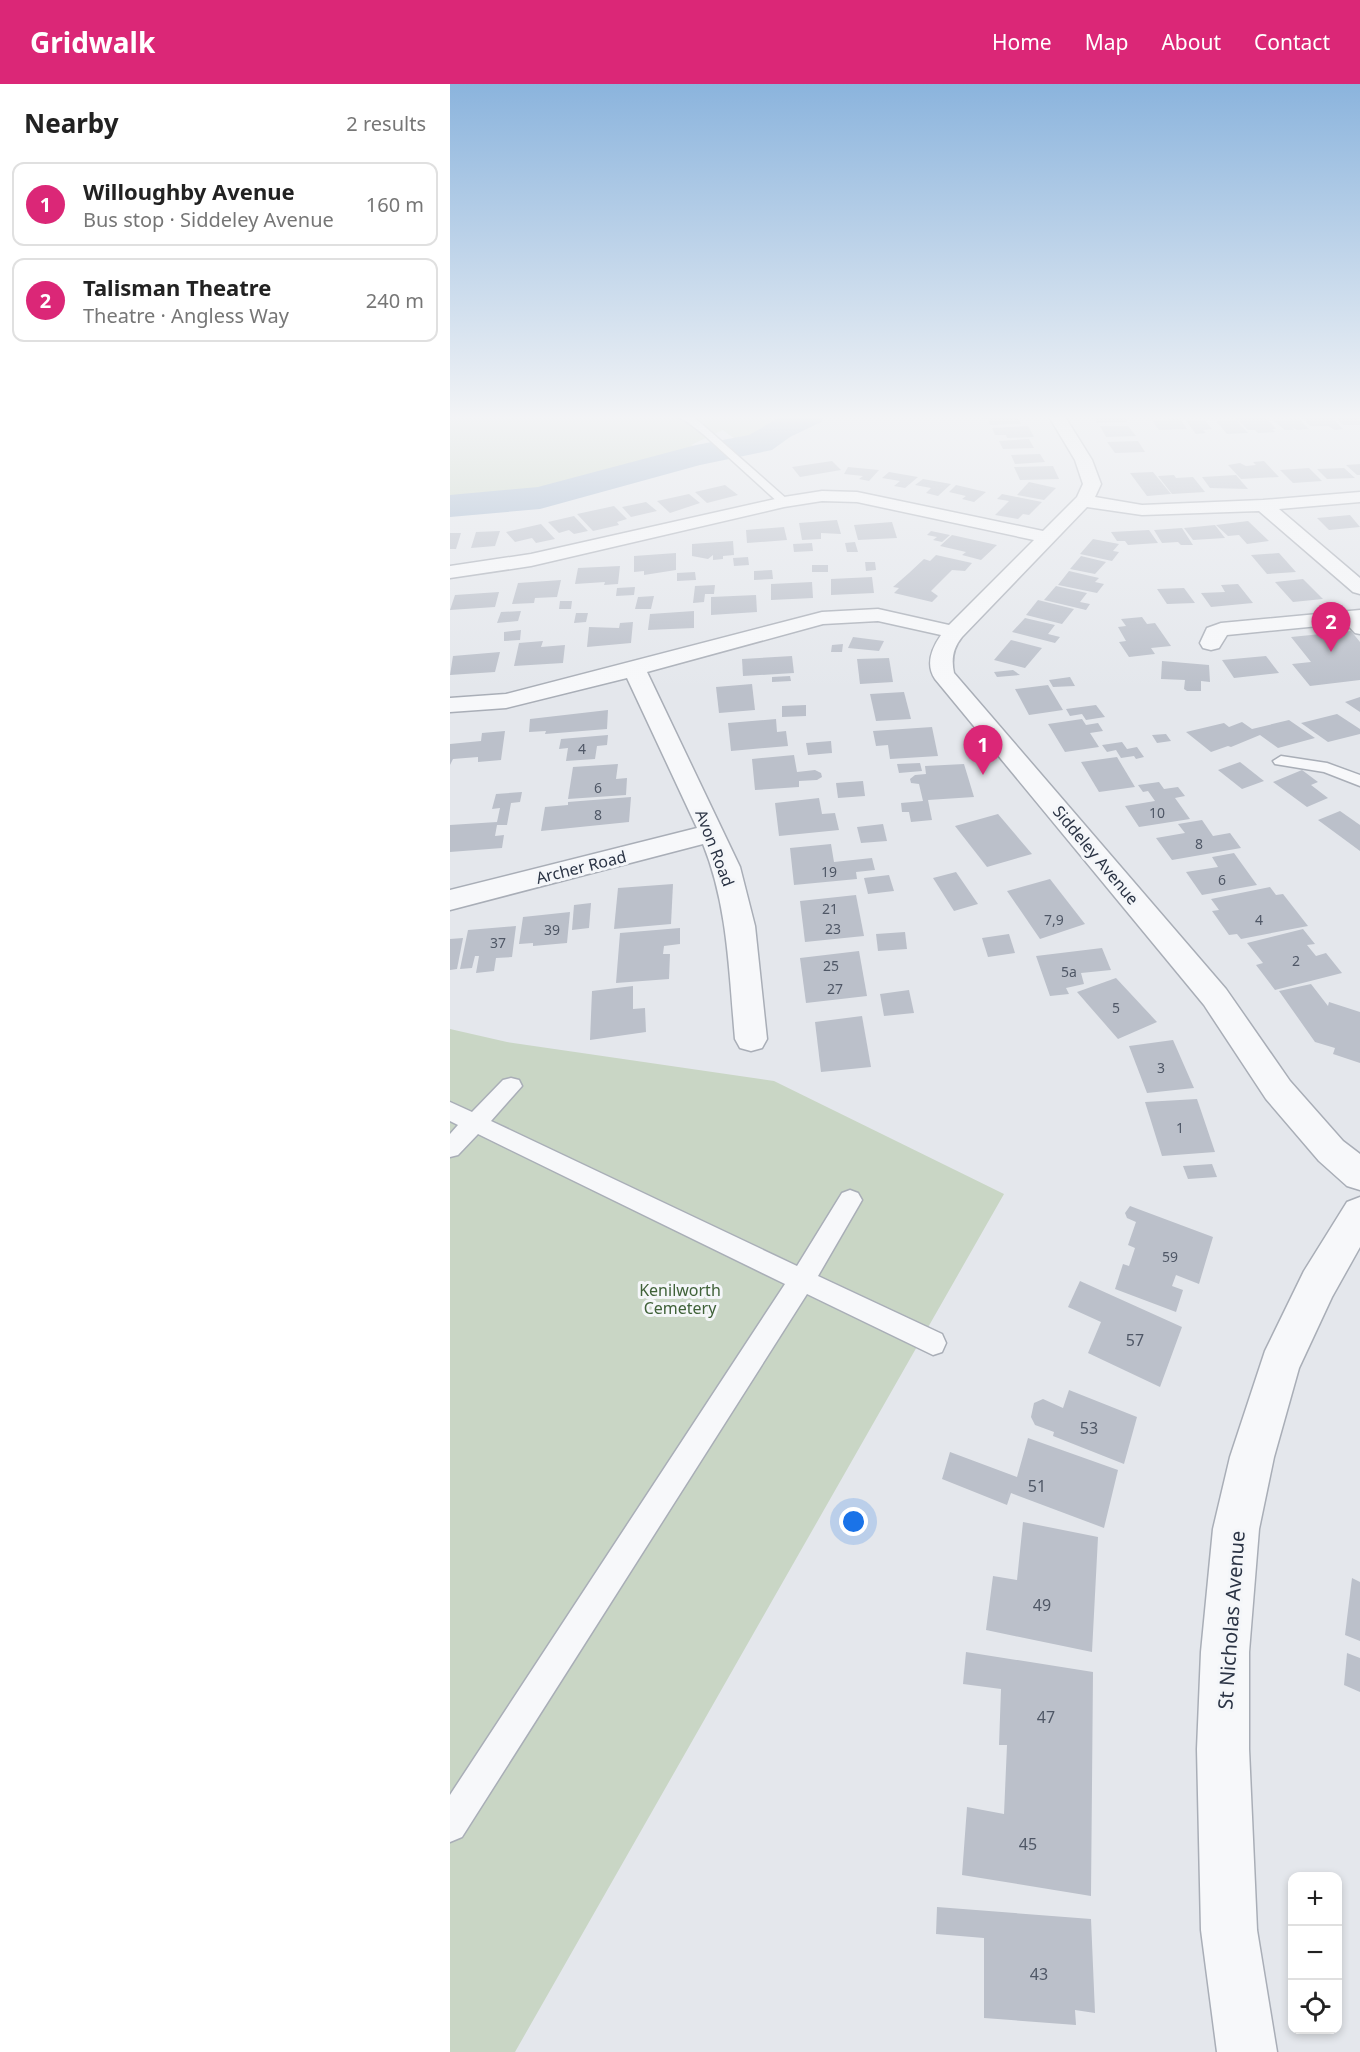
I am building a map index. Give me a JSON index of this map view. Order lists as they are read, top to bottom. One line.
{"streets":{"street":["Avon Road","Siddeley Avenue","Archer Road","St Nicholas Avenue"]},"crossings":[["Avon Road","Archer Road"]],"parks":["Kenilworth Cemetery"],"house_numbers":["4","6","10","8","8","19","6","21","7,9","4","23","39","37","2","25","5a","27","5","3","1","59","57","53","51","49","47","45","43"],"page":{"header":"Gridwalk","nav":["Home","Map","About","Contact"],"heading":["Nearby","2 results"],"list":[{"mark":"1","name":"Willoughby Avenue","note":"Bus stop · Siddeley Avenue","value":"160 m"},{"mark":"2","name":"Talisman Theatre","note":"Theatre · Angless Way","value":"240 m"}],"pins":["2","1"],"map_buttons":["+","−"]}}
